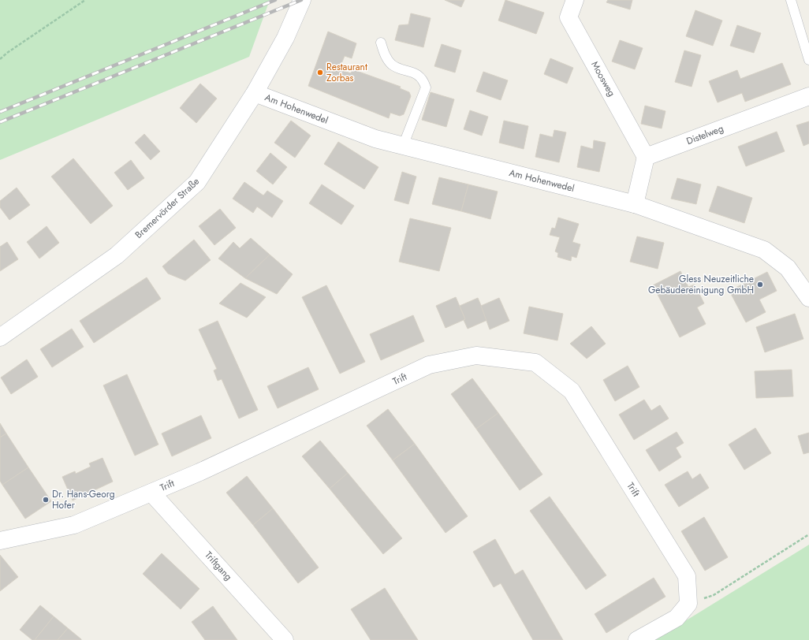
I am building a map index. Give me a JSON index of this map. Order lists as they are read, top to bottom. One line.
{"streets":{"street":["Moosweg","Am Hohenwedel","Distelweg","Bremervörder Straße","Trift","Triftgang"]},"crossings":[["Moosweg","Distelweg"],["Am Hohenwedel","Bremervörder Straße"],["Trift","Triftgang"]],"places":["Restaurant Zorbas","Gless Neuzeitliche Gebäudereinigung GmbH","Dr. Hans-Georg Hofer"]}
